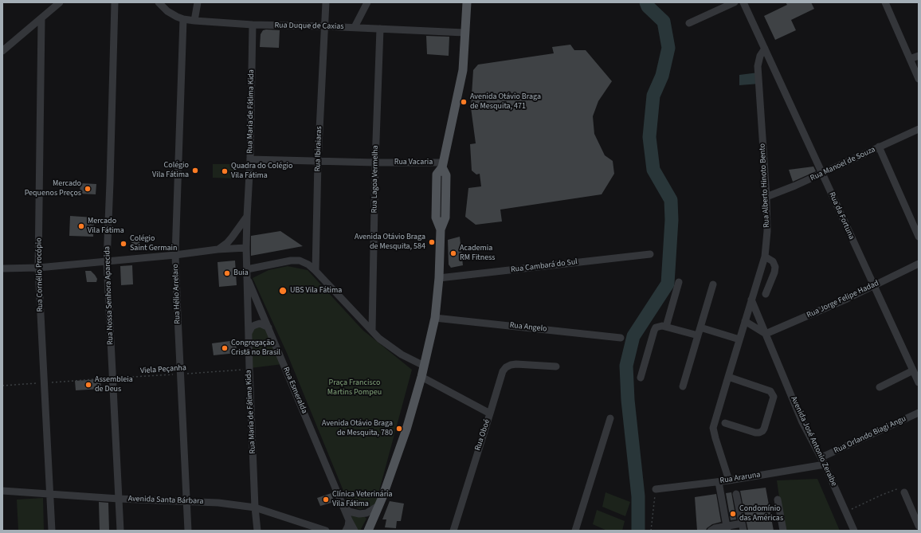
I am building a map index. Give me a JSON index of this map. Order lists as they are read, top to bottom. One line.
{"streets":{"street":["Rua Duque de Caxias","Rua Maria de Fátima Kida","Rua Ibiraiaras","Rua Vacaria","Rua Manoel de Souza","Rua Lagoa Vermelha","Rua Alberto Hinoto Bento","Rua da Fortuna","Rua Cambará do Sul","Rua Cornélio Procópio","Rua Hélio Arrelaro","Rua Nossa Senhora Aparecida","Rua Jorge Felipe Hadad","Rua Angelo","Rua Esmeralda","Rua Oboé","Rua Orlando Biagi Angu","Avenida José Antonio Zeraibe","Rua Araruna","Avenida Santa Bárbara"],"path":["Viela Peçanha"]},"crossings":[["Rua Duque de Caxias","Rua Maria de Fátima Kida"],["Rua Duque de Caxias","Rua Ibiraiaras"],["Rua Duque de Caxias","Rua Lagoa Vermelha"],["Rua Duque de Caxias","Rua Hélio Arrelaro"],["Rua Maria de Fátima Kida","Rua Vacaria"],["Rua Maria de Fátima Kida","Viela Peçanha"],["Rua Maria de Fátima Kida","Rua Esmeralda"],["Rua Maria de Fátima Kida","Avenida Santa Bárbara"],["Rua Ibiraiaras","Rua Vacaria"],["Rua Vacaria","Rua Lagoa Vermelha"],["Rua Manoel de Souza","Rua Alberto Hinoto Bento"],["Rua Manoel de Souza","Rua da Fortuna"],["Rua Alberto Hinoto Bento","Rua da Fortuna"],["Rua Alberto Hinoto Bento","Avenida José Antonio Zeraibe"],["Rua Alberto Hinoto Bento","Rua Araruna"],["Rua da Fortuna","Rua Jorge Felipe Hadad"],["Rua Cornélio Procópio","Viela Peçanha"],["Rua Cornélio Procópio","Avenida Santa Bárbara"],["Rua Hélio Arrelaro","Viela Peçanha"],["Rua Hélio Arrelaro","Avenida Santa Bárbara"],["Rua Nossa Senhora Aparecida","Viela Peçanha"],["Rua Nossa Senhora Aparecida","Avenida Santa Bárbara"],["Rua Jorge Felipe Hadad","Avenida José Antonio Zeraibe"],["Rua Orlando Biagi Angu","Avenida José Antonio Zeraibe"],["Avenida José Antonio Zeraibe","Rua Araruna"]],"parks":["Praça Francisco Martins Pompeu"],"places":["Avenida Otávio Braga de Mesquita, 471","Colégio Vila Fátima","Quadra do Colégio Vila Fátima","Mercado Pequenos Preços","Mercado Vila Fátima","Avenida Otávio Braga de Mesquita, 584","Colégio Saint Germain","Academia RM Fitness","Buia","UBS Vila Fátima","Congregação Cristã no Brasil","Assembleia de Deus","Avenida Otávio Braga de Mesquita, 780","Clínica Veterinária Vila Fátima","Condomínio das Américas"]}
